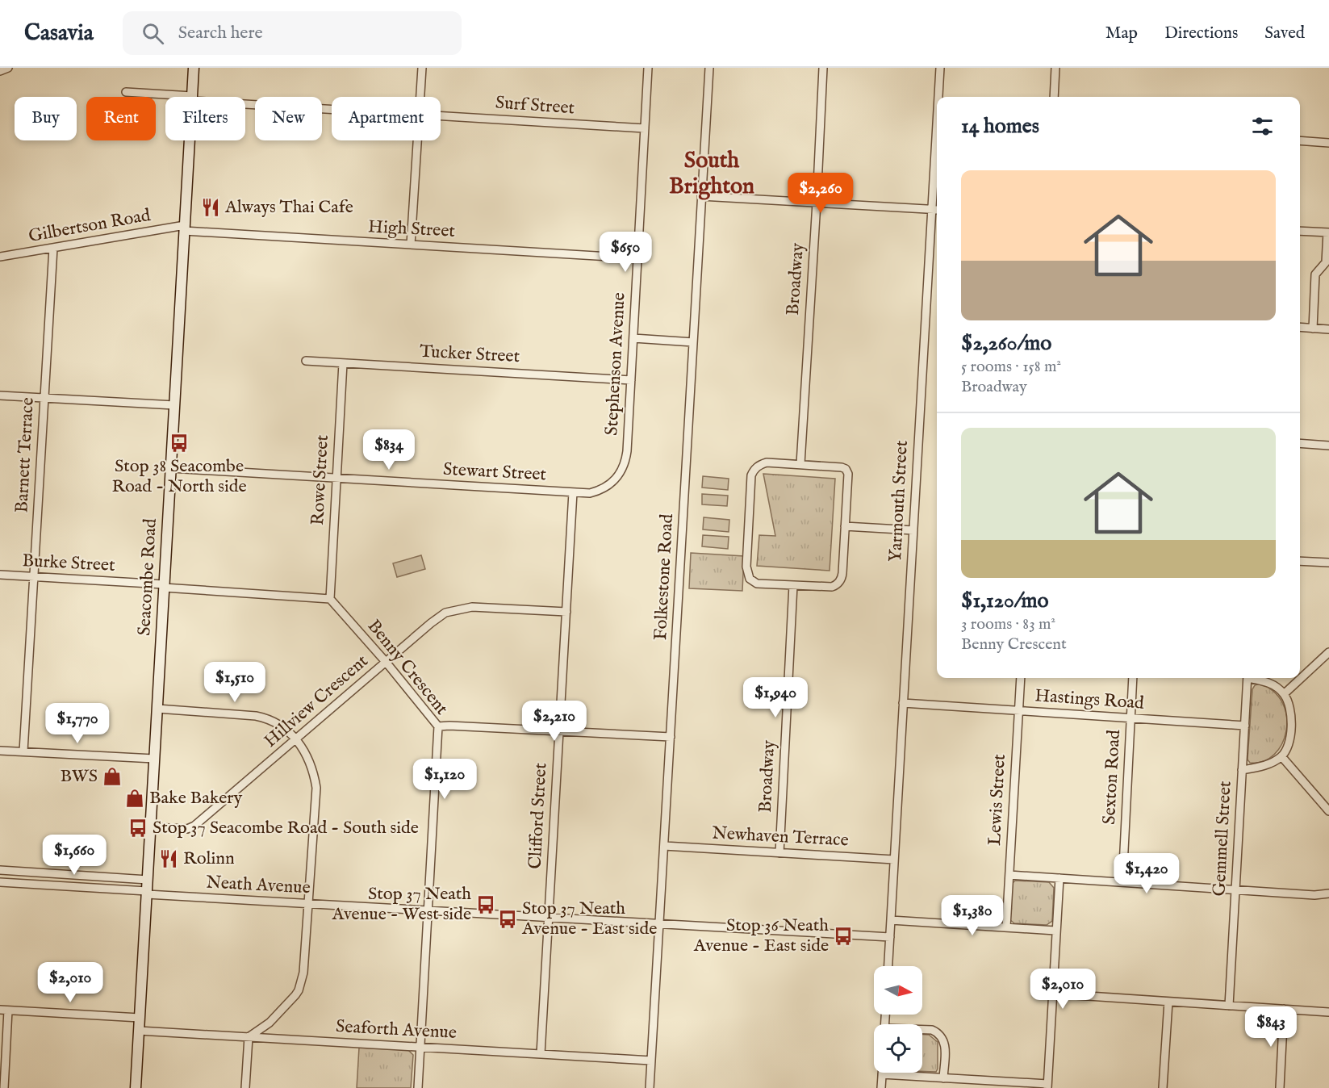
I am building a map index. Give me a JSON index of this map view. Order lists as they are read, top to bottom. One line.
{"streets":{"main road":["Seacombe Road"],"street":["Surf Street","Gilbertson Road","High Street","Broadway","Tucker Street","Stephenson Avenue","Barnett Terrace","Stewart Street","Rowe Street","Yarmouth Street","Burke Street","Folkestone Road","Benny Crescent","Hastings Road","Hillview Crescent","Sexton Road","Lewis Street","Clifford Street","Newhaven Terrace","Gemmell Street","Neath Avenue","Seaforth Avenue"]},"crossings":[["Surf Street","Stephenson Avenue"],["Gilbertson Road","High Street"],["Gilbertson Road","Barnett Terrace"],["Gilbertson Road","Seacombe Road"],["High Street","Stephenson Avenue"],["High Street","Seacombe Road"],["Broadway","Newhaven Terrace"],["Tucker Street","Stephenson Avenue"],["Tucker Street","Rowe Street"],["Stephenson Avenue","Stewart Street"],["Barnett Terrace","Burke Street"],["Stewart Street","Rowe Street"],["Stewart Street","Seacombe Road"],["Stewart Street","Clifford Street"],["Rowe Street","Benny Crescent"],["Yarmouth Street","Hastings Road"],["Yarmouth Street","Newhaven Terrace"],["Yarmouth Street","Neath Avenue"],["Burke Street","Seacombe Road"],["Seacombe Road","Hillview Crescent"],["Seacombe Road","Neath Avenue"],["Seacombe Road","Seaforth Avenue"],["Folkestone Road","Newhaven Terrace"],["Folkestone Road","Neath Avenue"],["Folkestone Road","Seaforth Avenue"],["Benny Crescent","Hillview Crescent"],["Benny Crescent","Neath Avenue"],["Benny Crescent","Seaforth Avenue"],["Hastings Road","Sexton Road"],["Hastings Road","Lewis Street"],["Hastings Road","Gemmell Street"],["Hillview Crescent","Clifford Street"],["Clifford Street","Neath Avenue"],["Clifford Street","Seaforth Avenue"]],"districts":["South Brighton"],"places":{"restaurant":["Always Thai Cafe","Rolinn"],"bus stop":["Stop 38 Seacombe Road - North side","Stop 37 Seacombe Road - South side","Stop 37 Neath Avenue - West side","Stop 37 Neath Avenue - East side","Stop 36 Neath Avenue - East side"],"shop":["BWS","Bake Bakery"]},"north":"right","page":{"header":"Casavia","search":"Search here","nav":["Map","Directions","Saved"],"chip":["Buy","Rent","Filters","New","Apartment"],"heading":"14 homes","list":[{"name":"$2,260/mo","note":"5 rooms · 158 m² · Broadway"},{"name":"$1,120/mo","note":"3 rooms · 83 m² · Benny Crescent"}],"price":["$2,260","$650","$834","$1,510","$1,940","$2,210","$1,770","$1,120","$1,660","$1,420","$1,380","$2,010","$2,010","$843"]}}
